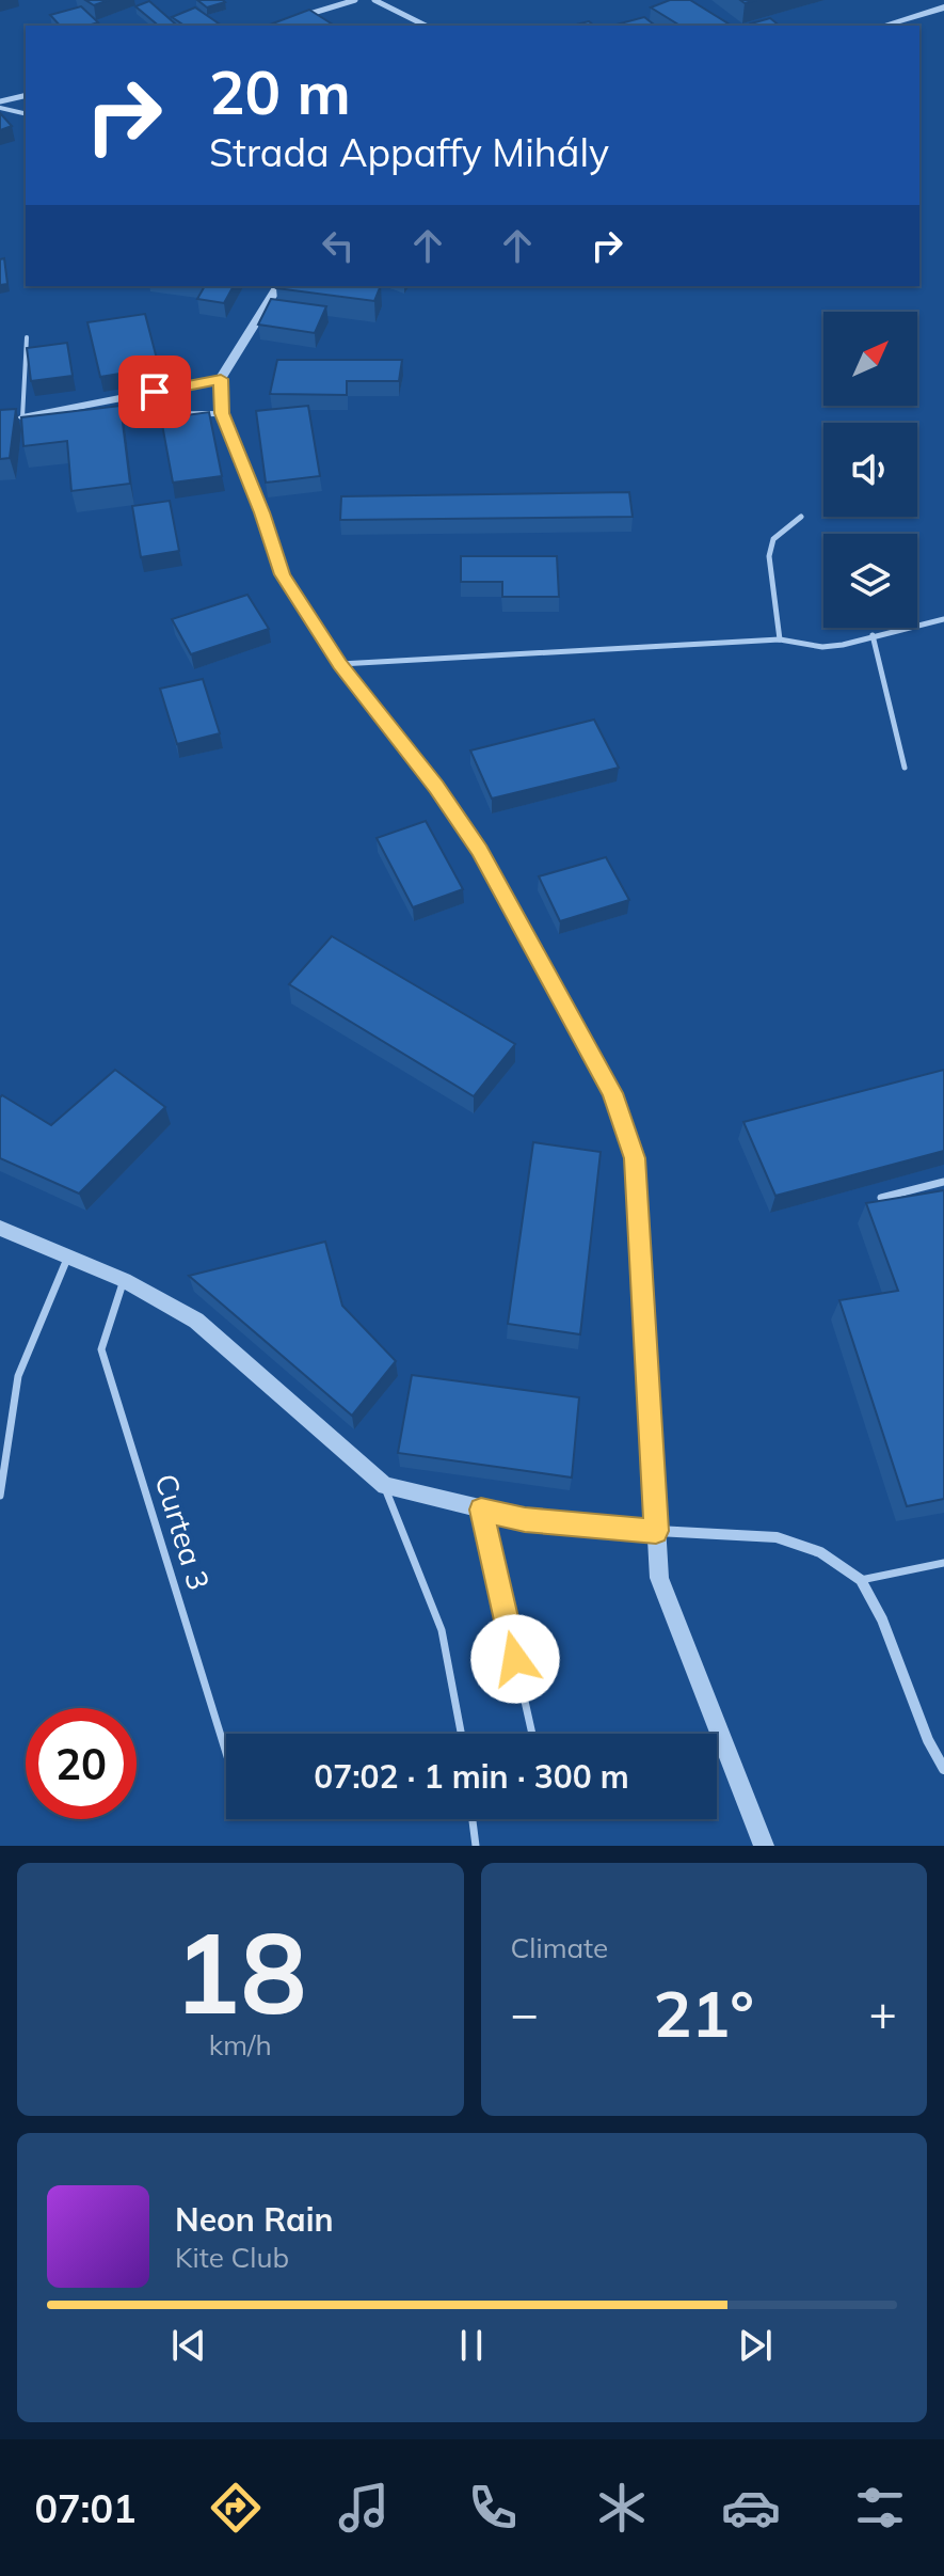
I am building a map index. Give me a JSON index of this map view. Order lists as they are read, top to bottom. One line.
{"streets":{"lane":["Curtea 3"]},"north":"top right","page":{"turn":["20 m","Strada Appaffy Mihály"],"limit":"20","trip":"07:02 · 1 min · 300 m","tile":[["18","km/h"],"Climate"],"heat":["−","21°","+"],"song":["Neon Rain","Kite Club"],"tabs":"07:01"}}
